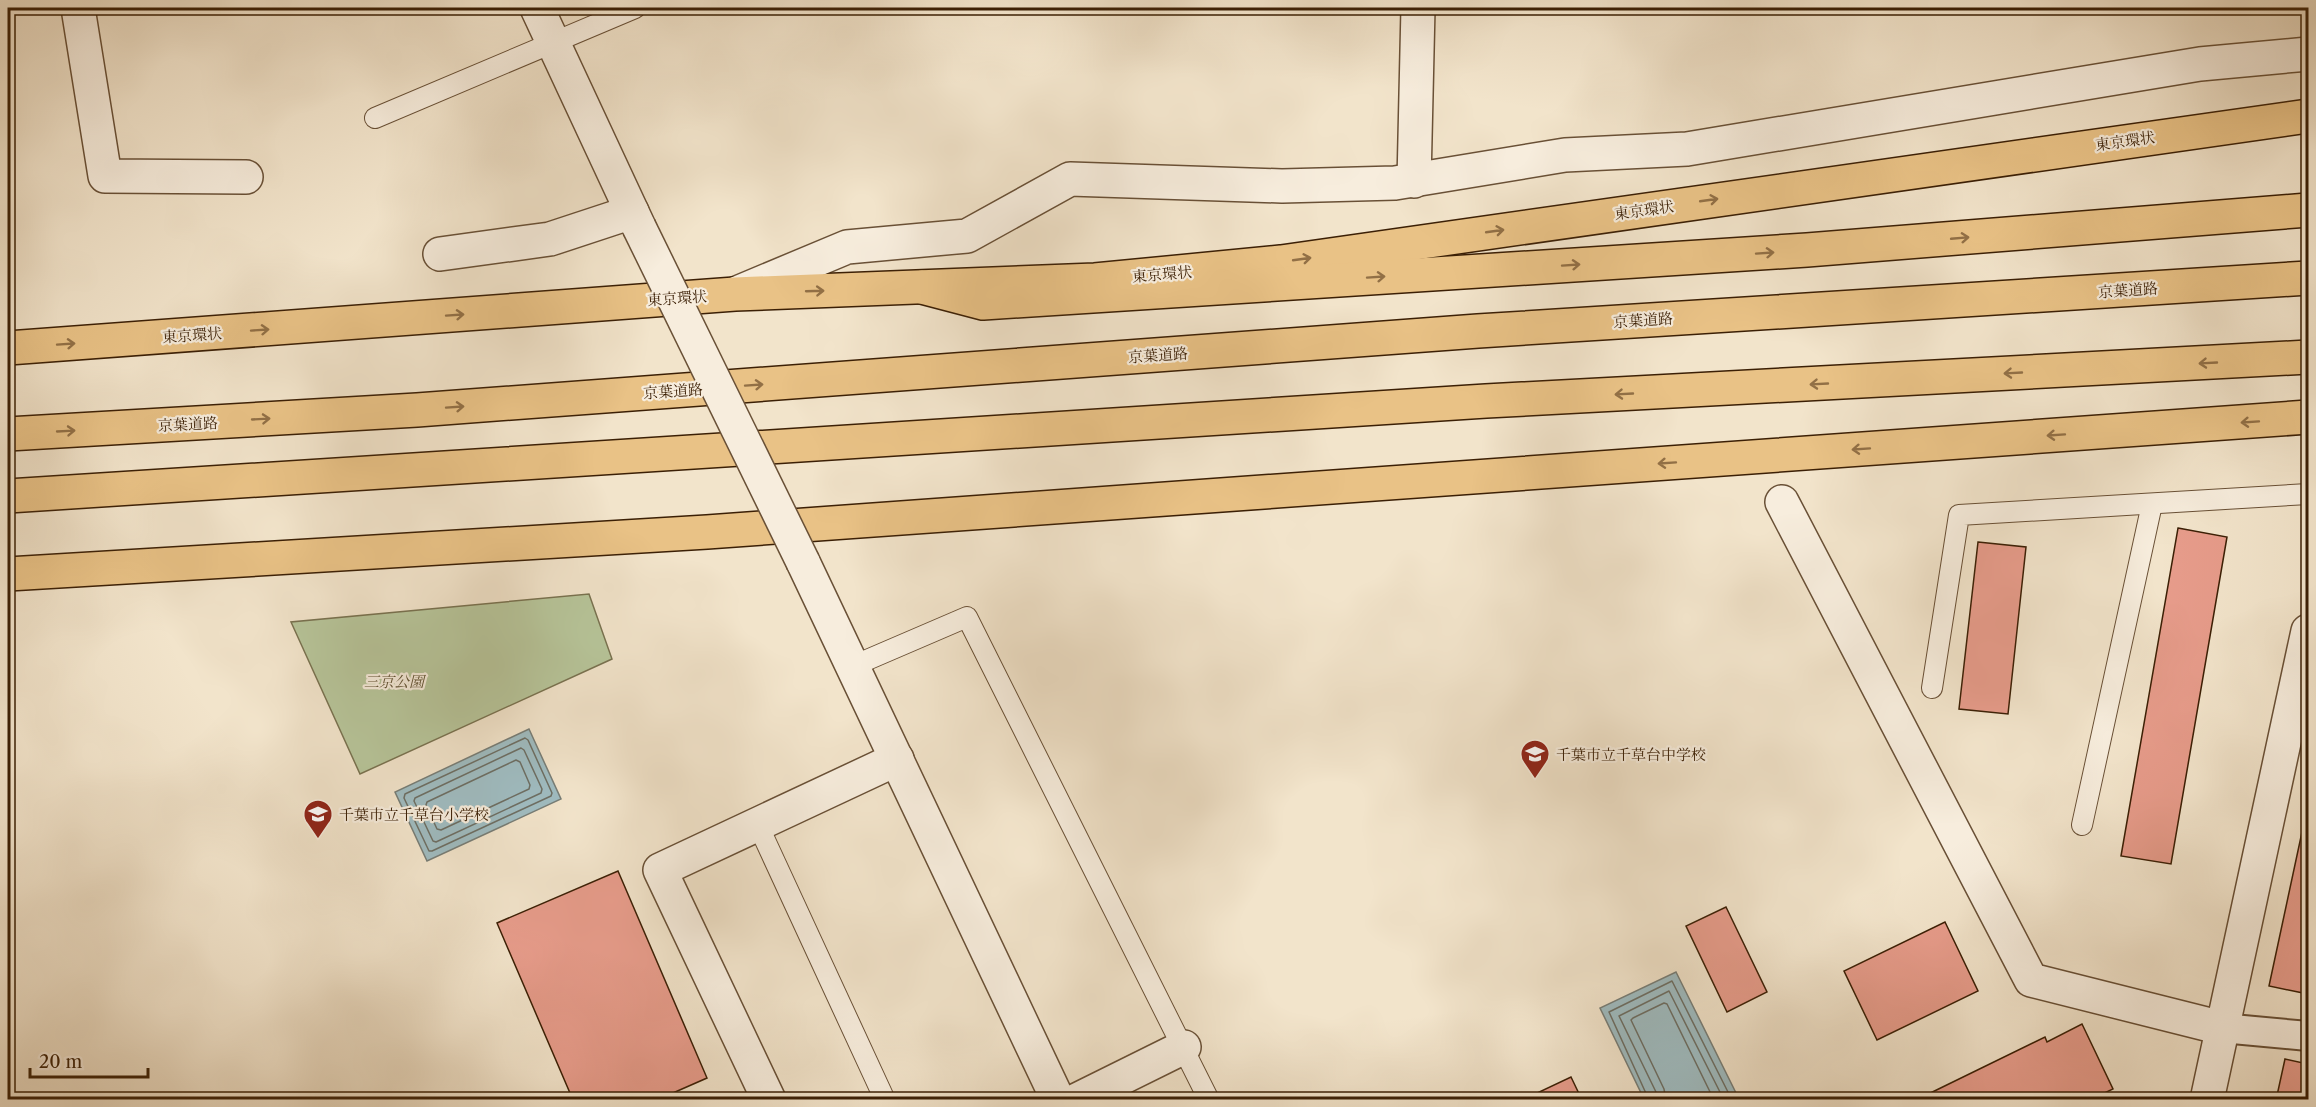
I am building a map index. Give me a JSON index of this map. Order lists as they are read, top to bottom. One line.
{"streets":{"highway":["東京環状","京葉道路"]},"parks":["三京公園"],"places":{"school or university":["千葉市立千草台中学校","千葉市立千草台小学校"]},"scale_bar":"20 m"}
